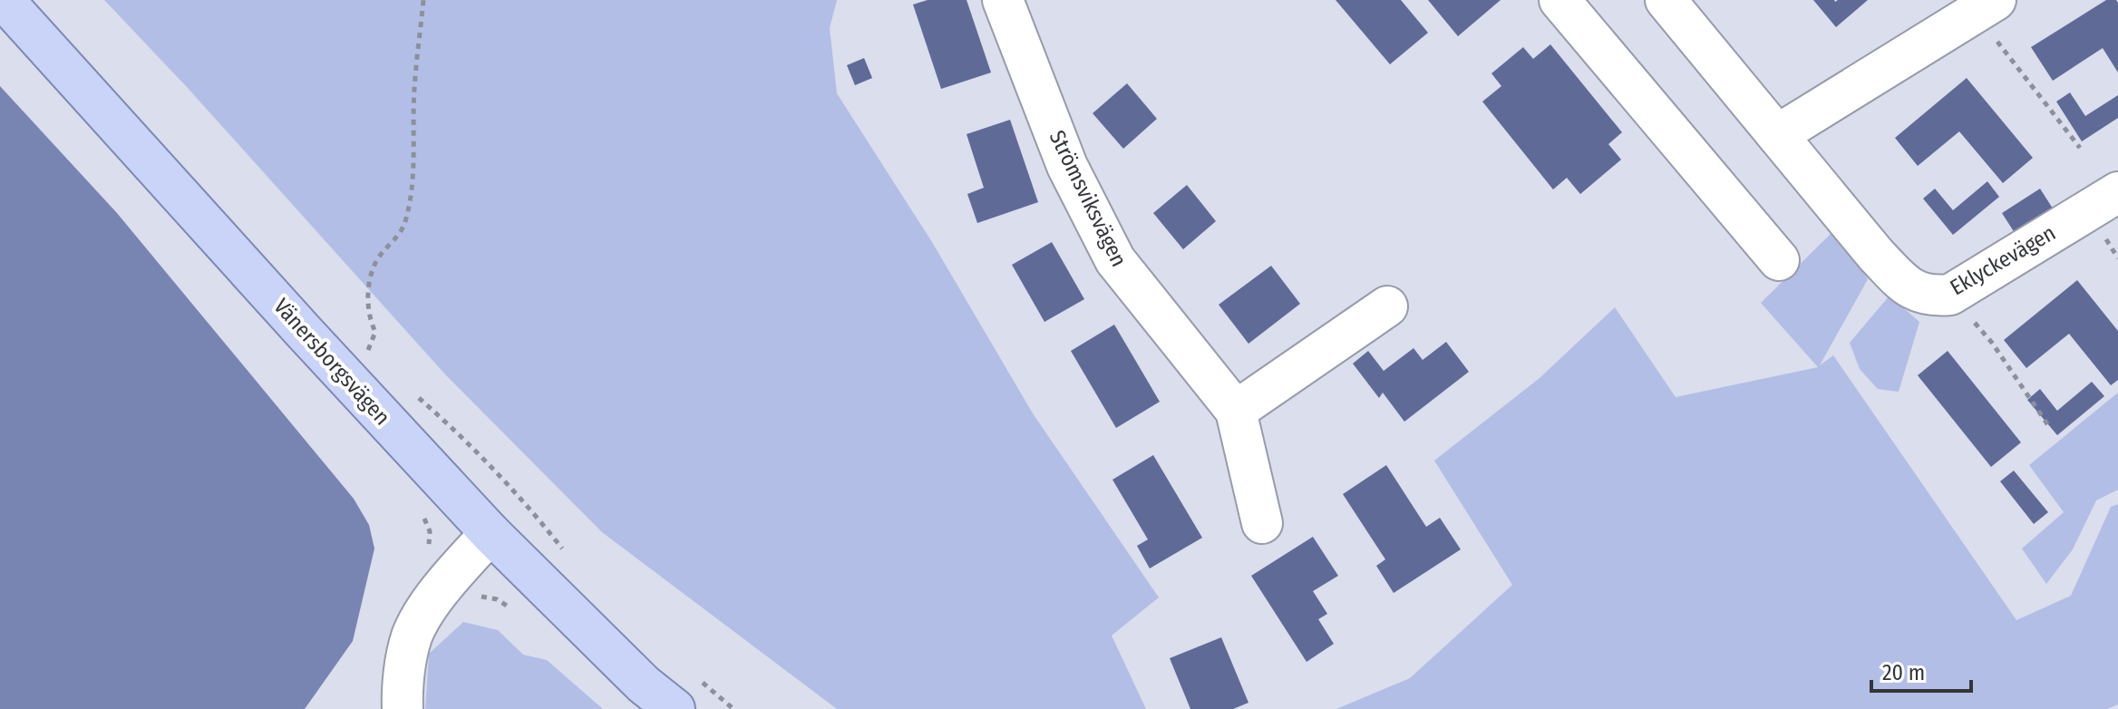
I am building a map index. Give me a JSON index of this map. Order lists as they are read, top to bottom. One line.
{"streets":{"main road":["Vänersborgsvägen"],"street":["Strömsviksvägen","Eklyckevägen"]},"scale_bar":"20 m"}
